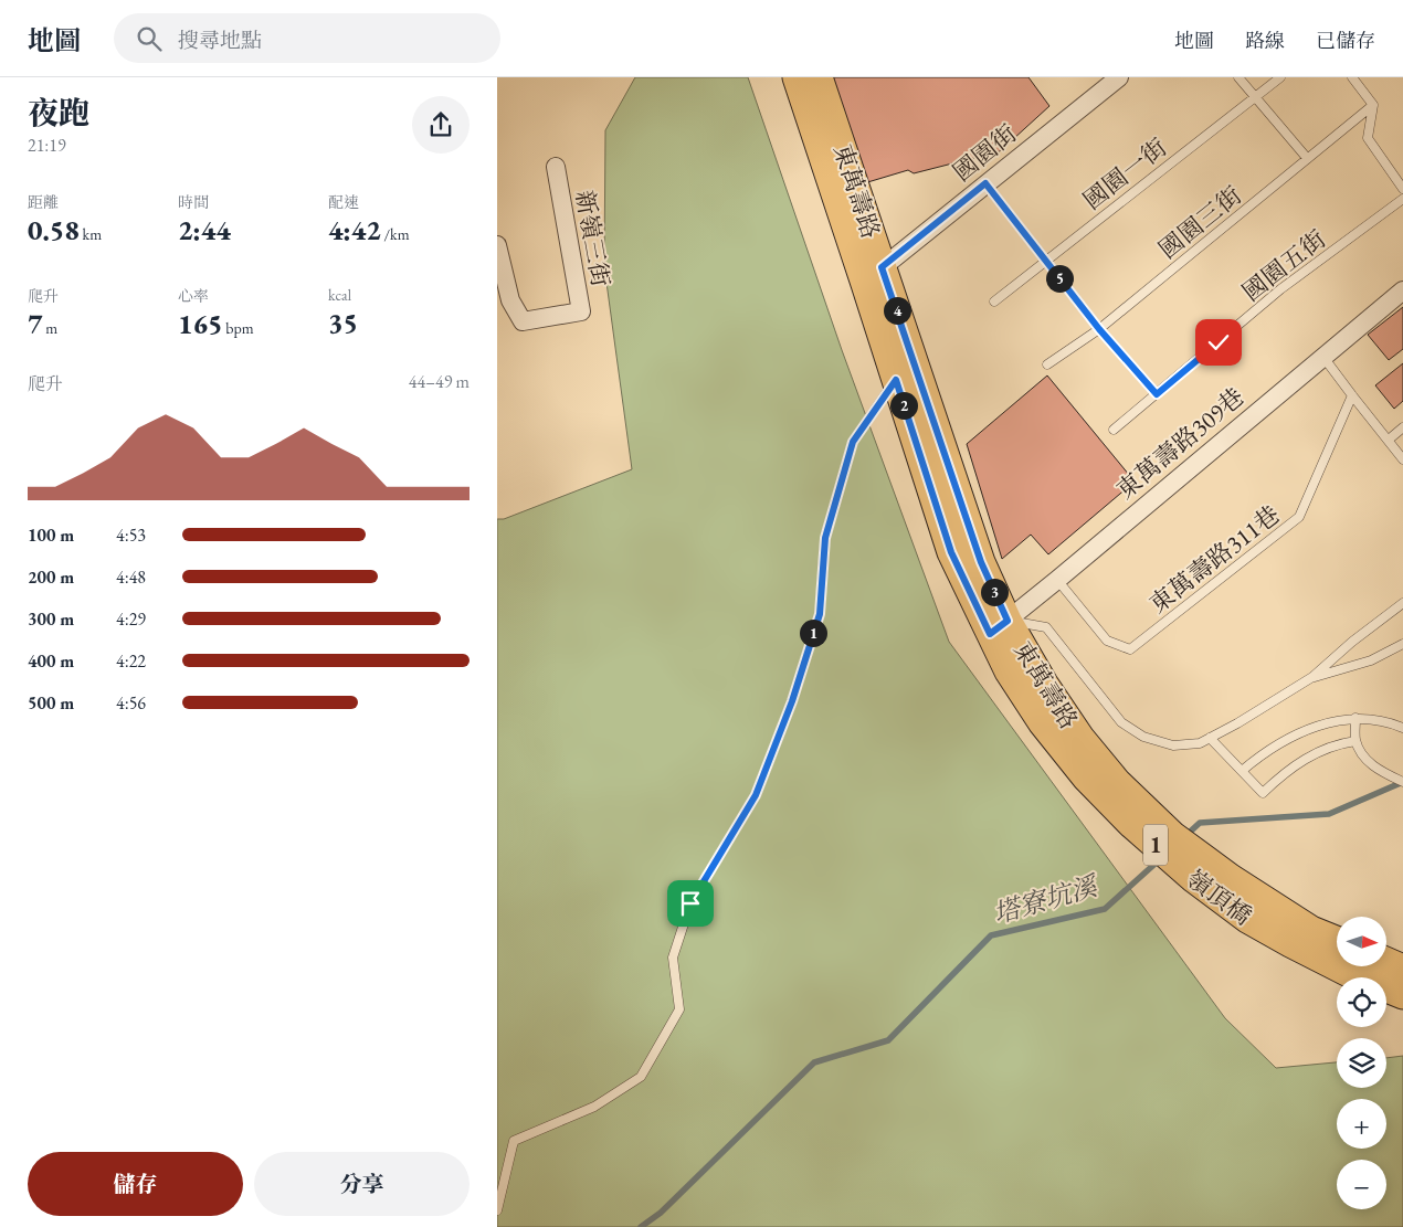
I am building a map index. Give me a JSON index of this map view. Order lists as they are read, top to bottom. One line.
{"streets":{"main road":["東萬壽路","1","嶺頂橋"],"street":["國園街","新嶺三街","東萬壽路309巷"],"lane":["國園一街","國園三街","國園五街","東萬壽路311巷"]},"crossings":[["國園街","東萬壽路"],["東萬壽路","東萬壽路309巷"],["東萬壽路","嶺頂橋"],["東萬壽路309巷","東萬壽路311巷"],["1","嶺頂橋"]],"water":["塔寮坑溪"],"north":"right","page":{"header":"地圖","search":"搜尋地點","nav":["地圖","路線","已儲存"],"heading":["夜跑","21:19"],"stats":[["距離","0.58 km"],["時間","2:44"],["配速","4:42 /km"],["爬升","7 m"],["心率","165 bpm"],["kcal","35"]],"pins":["5","4","2","3","1"],"chart":["爬升","44–49 m"],"list":[{"name":"100 m","note":"4:53"},{"name":"200 m","note":"4:48"},{"name":"300 m","note":"4:29"},{"name":"400 m","note":"4:22"},{"name":"500 m","note":"4:56"}],"map_buttons":["+","−"],"buttons":["儲存","分享"]}}
